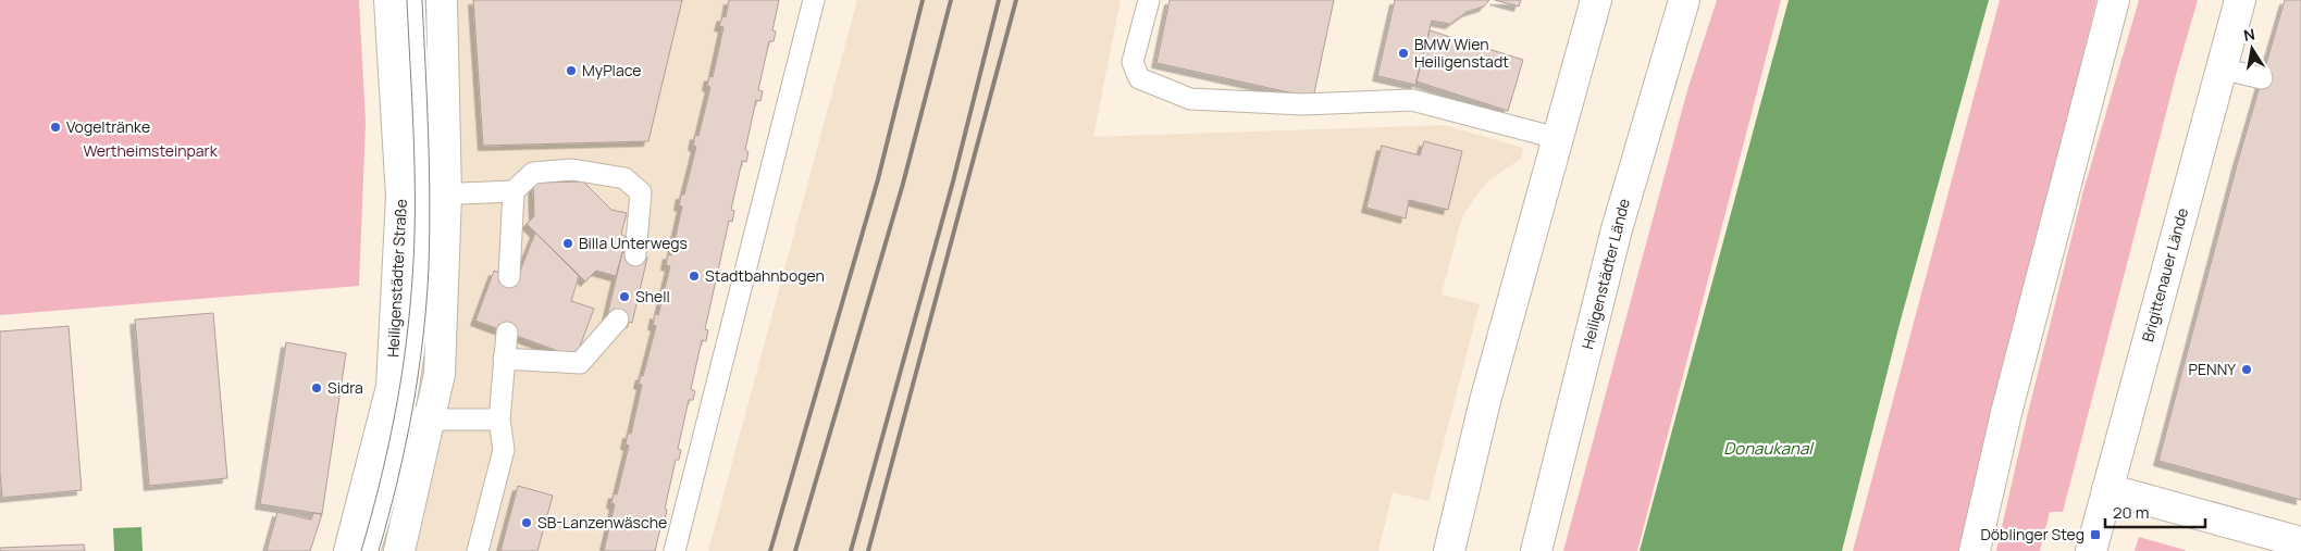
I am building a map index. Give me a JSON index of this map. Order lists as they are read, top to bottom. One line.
{"streets":{"main road":["Heiligenstädter Lände","Brigittenauer Lände","Heiligenstädter Straße"]},"water":["Donaukanal"],"parks":["Wertheimsteinpark"],"places":{"other":["BMW Wien Heiligenstadt","MyPlace","Vogeltränke","Billa Unterwegs","Stadtbahnbogen","Shell","PENNY","Sidra","SB-Lanzenwäsche"],"transit":["Döblinger Steg"]},"scale_bar":"20 m","north":"top"}
